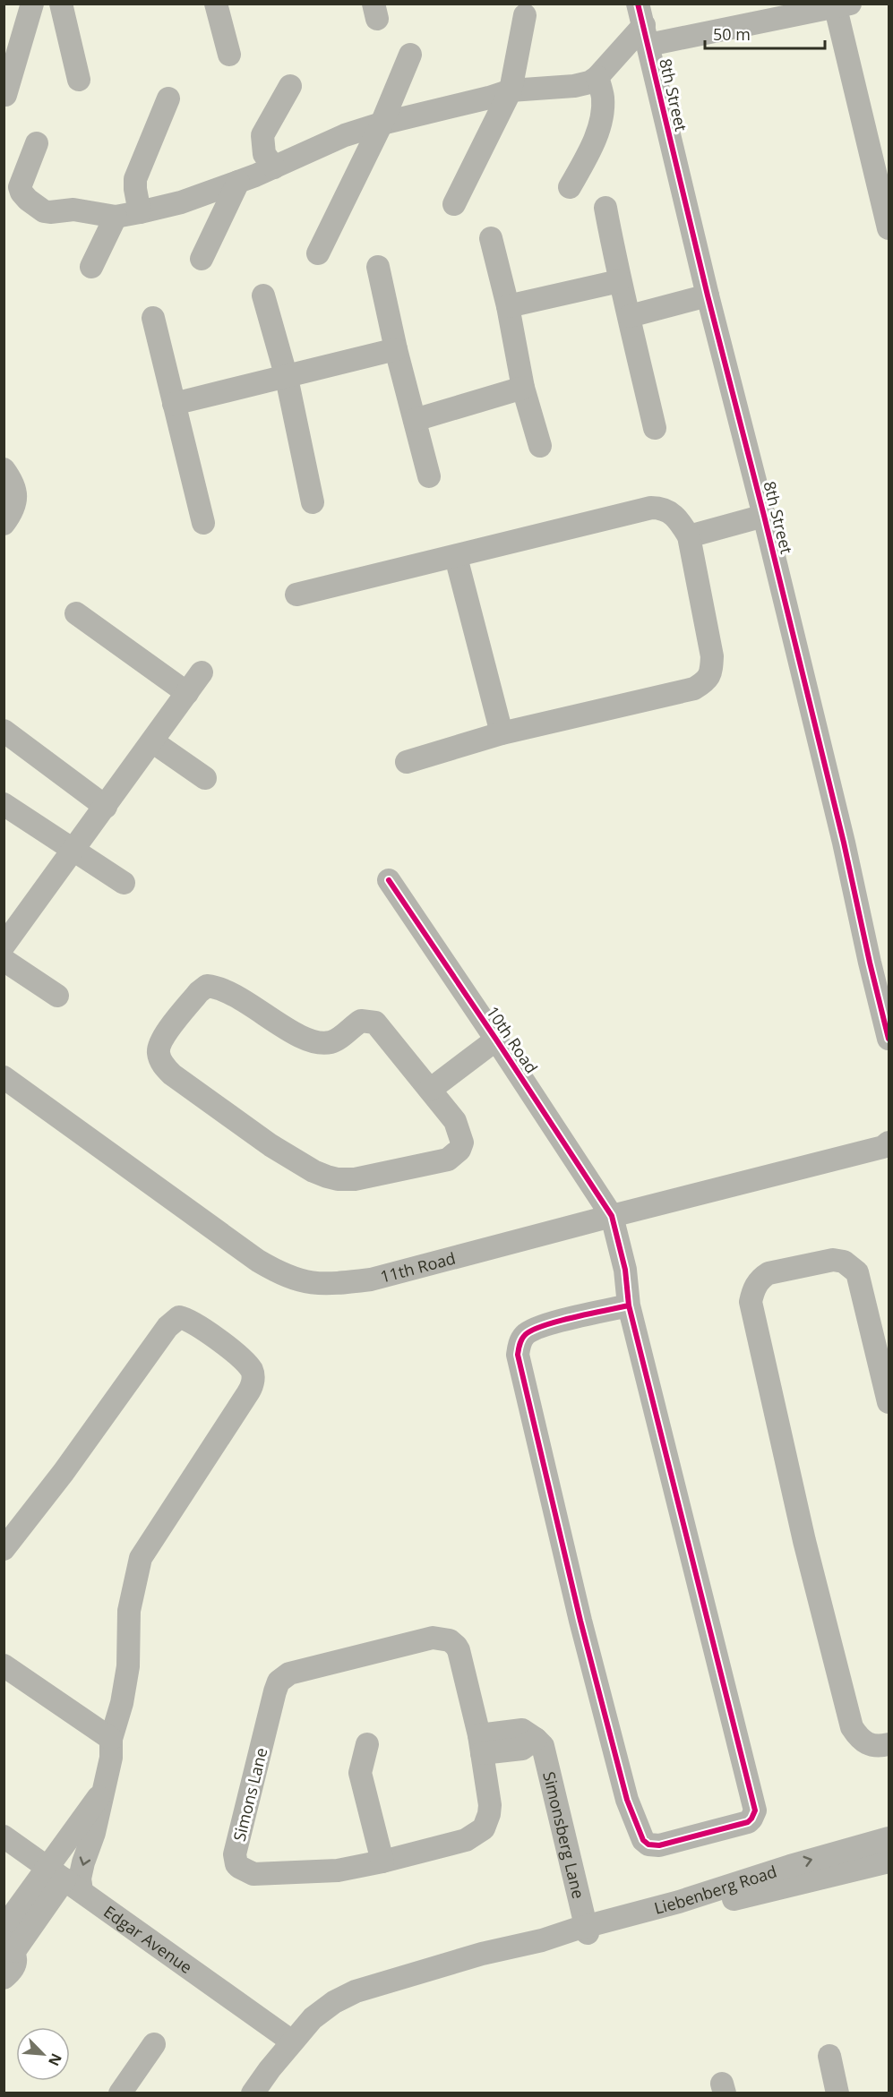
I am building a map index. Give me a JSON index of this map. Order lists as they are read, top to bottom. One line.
{"streets":{"street":["8th Street","10th Road","11th Road","Simons Lane","Simonsberg Lane","Liebenberg Road","Edgar Avenue"]},"crossings":[["10th Road","11th Road"],["Simons Lane","Simonsberg Lane"],["Simonsberg Lane","Liebenberg Road"],["Liebenberg Road","Edgar Avenue"]],"scale_bar":"50 m","north":"bottom right"}
